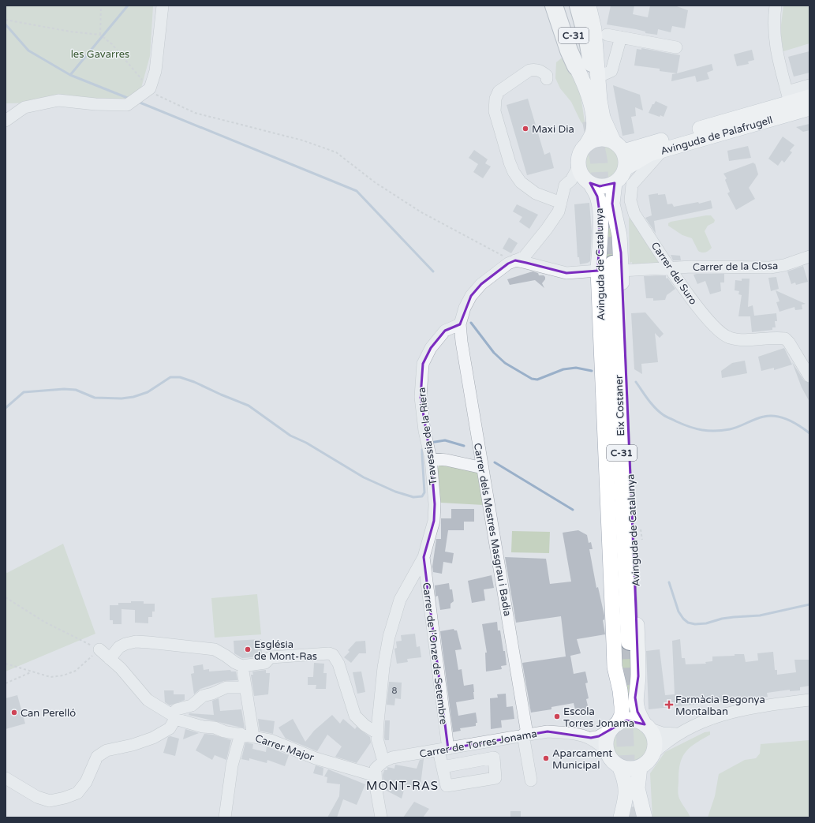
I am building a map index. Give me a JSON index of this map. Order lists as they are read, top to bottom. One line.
{"streets":{"highway":["C-31","Eix Costaner"],"main road":["Avinguda de Palafrugell","Avinguda de Catalunya"],"street":["Carrer de la Closa","Carrer del Suro","Travessia de la Riera","Carrer dels Mestres Masgrau i Badia","Carrer de l'Onze de Setembre","Carrer de Torres Jonama","Carrer Major"]},"crossings":[["Avinguda de Palafrugell","Avinguda de Catalunya"],["Avinguda de Palafrugell","Carrer del Suro"],["Avinguda de Catalunya","Carrer de la Closa"],["Avinguda de Catalunya","Eix Costaner"],["Avinguda de Catalunya","Carrer de Torres Jonama"],["Carrer de la Closa","Carrer del Suro"],["Carrer de la Closa","Eix Costaner"],["Travessia de la Riera","Carrer dels Mestres Masgrau i Badia"],["Travessia de la Riera","Carrer de l'Onze de Setembre"],["Travessia de la Riera","Carrer de Torres Jonama"],["Carrer dels Mestres Masgrau i Badia","Carrer de Torres Jonama"],["Carrer de l'Onze de Setembre","Carrer de Torres Jonama"]],"districts":["MONT-RAS"],"parks":["les Gavarres"],"places":{"other":["Maxi Dia","Església de Mont-Ras","Can Perelló","Escola Torres Jonama","Aparcament Municipal"],"health":["Farmàcia Begonya Montalban"]},"house_numbers":["8"]}
